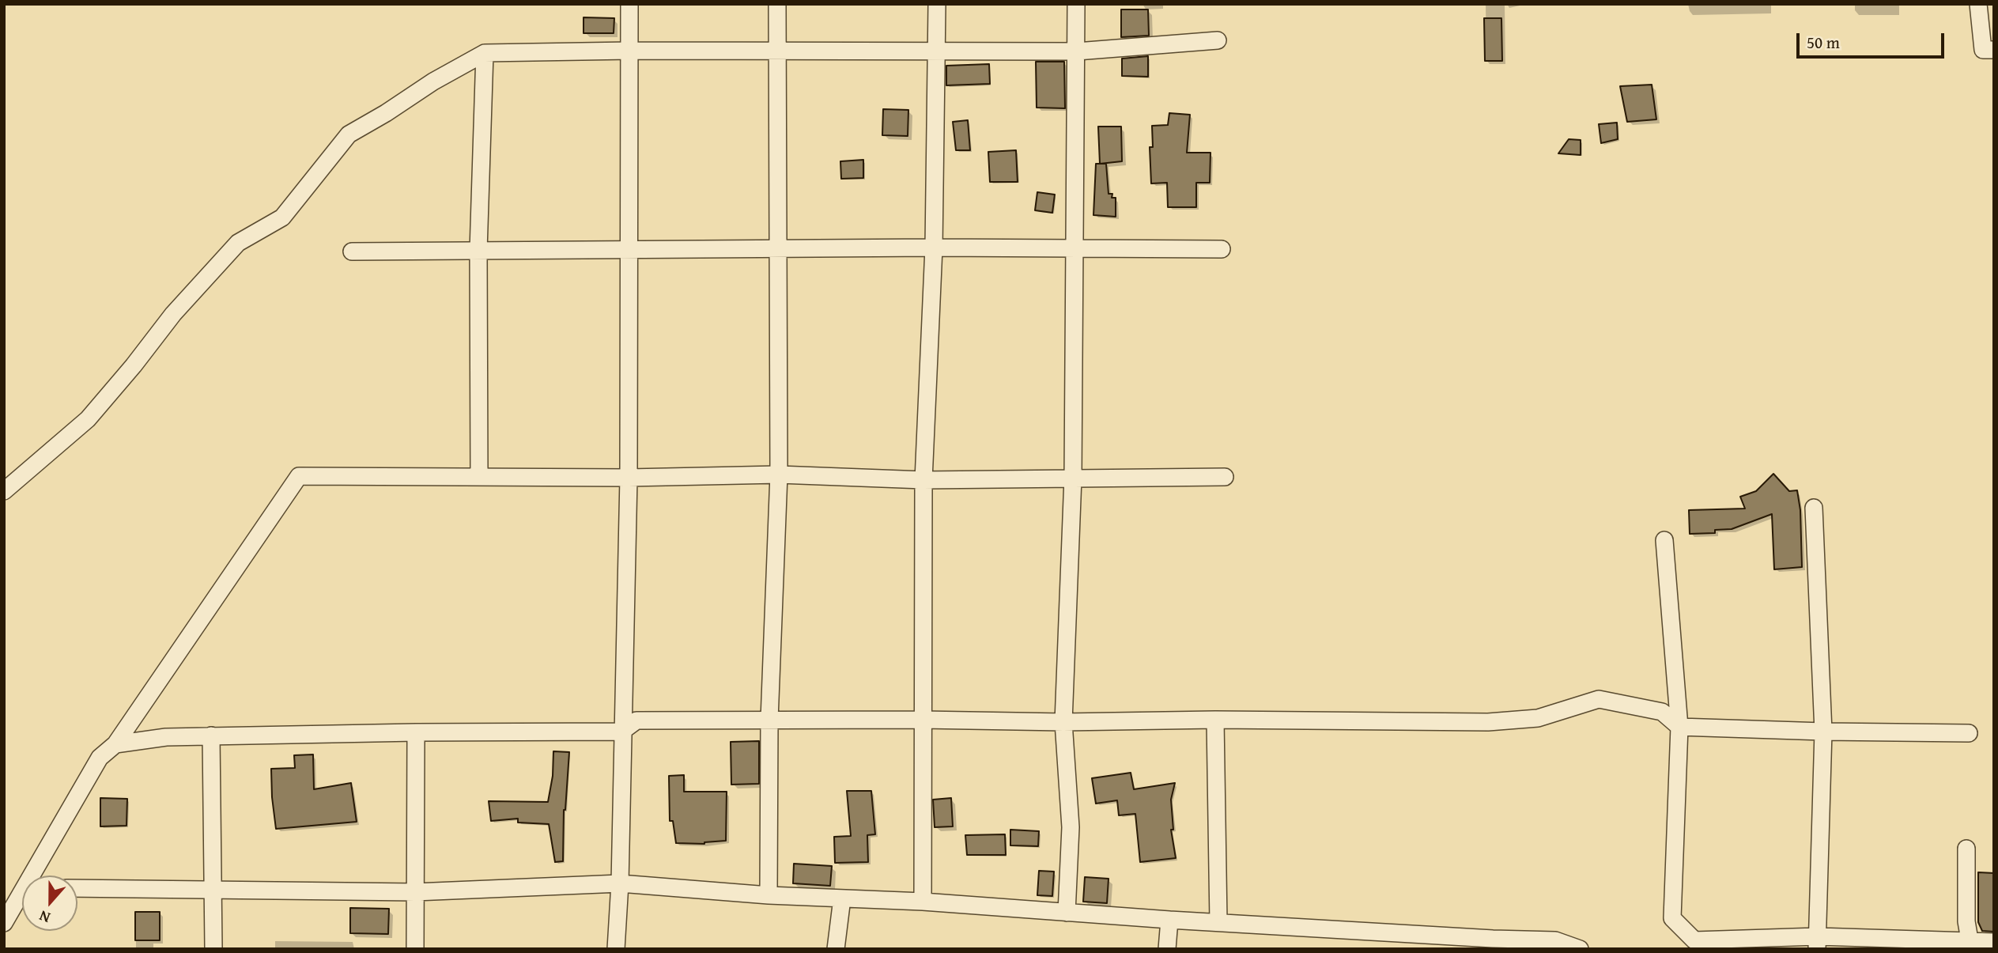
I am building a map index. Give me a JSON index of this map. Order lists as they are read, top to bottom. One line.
{"scale_bar":"50 m","north":"bottom"}
